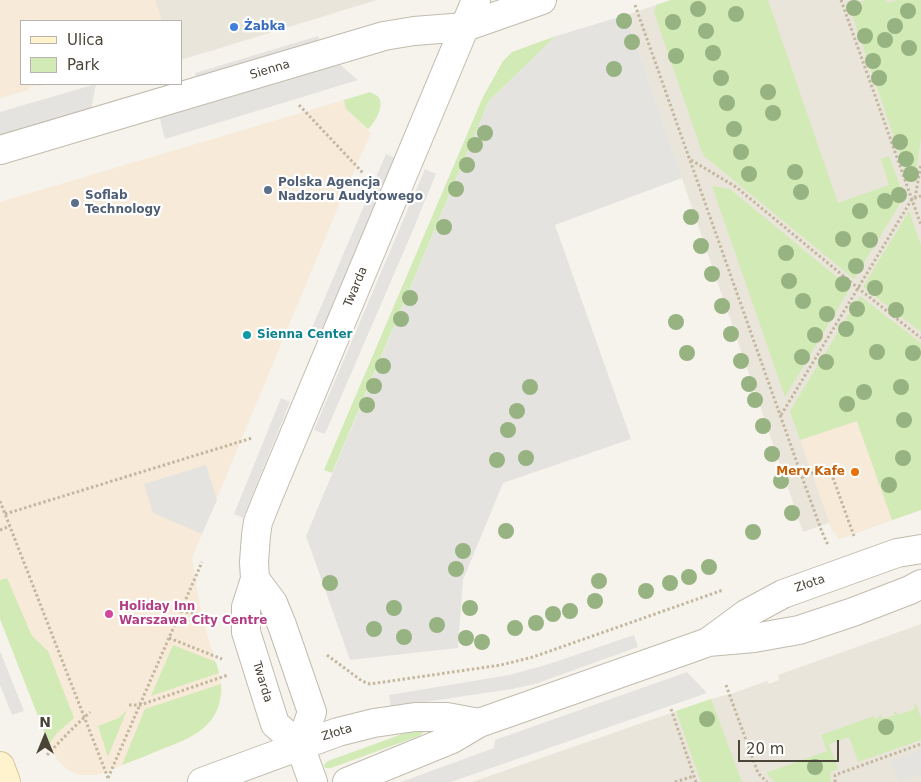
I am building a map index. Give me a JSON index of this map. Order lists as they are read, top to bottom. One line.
{"streets":{"street":["Sienna","Twarda","Złota"]},"crossings":[["Sienna","Twarda"],["Twarda","Złota"]],"places":["Żabka","Polska Agencja Nadzoru Audytowego","Soflab Technology","Sienna Center","Merv Kafe","Holiday Inn Warszawa City Centre"],"legend":["Ulica","Park"],"scale_bar":"20 m","north":"top"}
